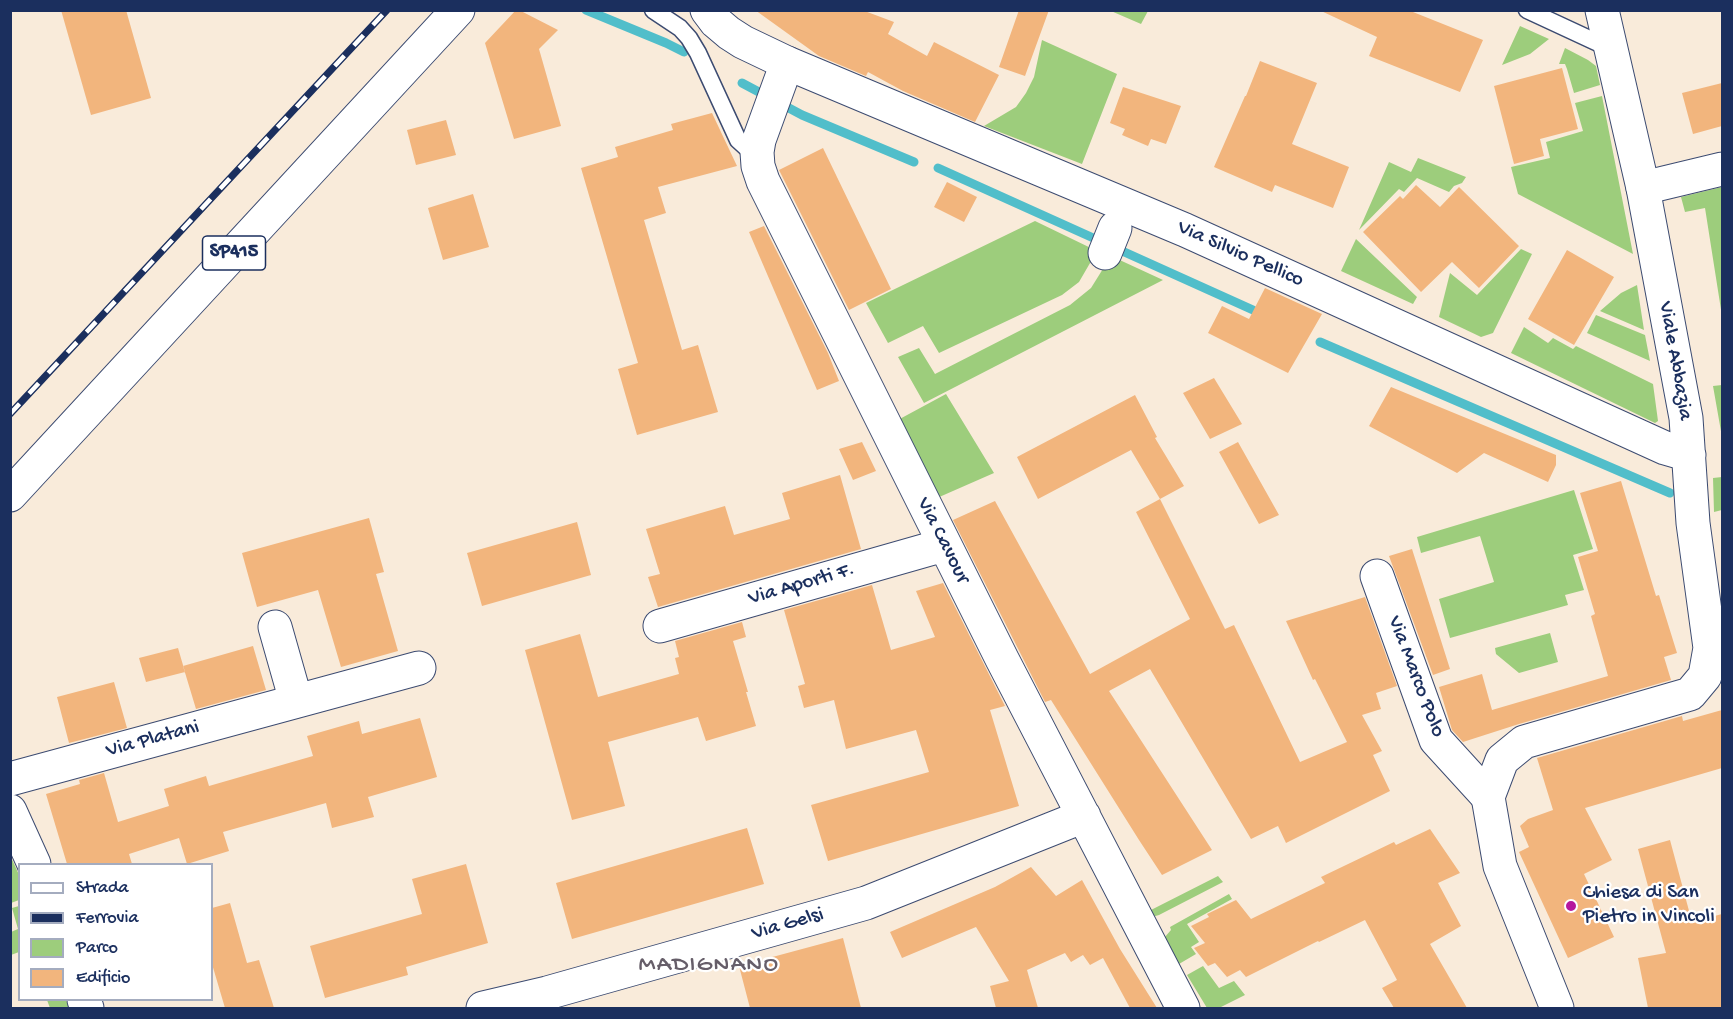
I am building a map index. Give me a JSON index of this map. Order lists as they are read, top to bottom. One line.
{"streets":{"street":["SP415","Via Silvio Pellico","Viale Abbazia","Via Cavour","Via Aporti F.","Via Marco Polo","Via Platani","Via Gelsi"]},"crossings":[["Via Silvio Pellico","Viale Abbazia"],["Via Silvio Pellico","Via Cavour"],["Viale Abbazia","Via Marco Polo"],["Via Cavour","Via Aporti F."],["Via Cavour","Via Gelsi"]],"districts":["MADIGNANO"],"places":["Chiesa di San Pietro in Vincoli"],"legend":["Strada","Ferrovia","Parco","Edificio"]}
